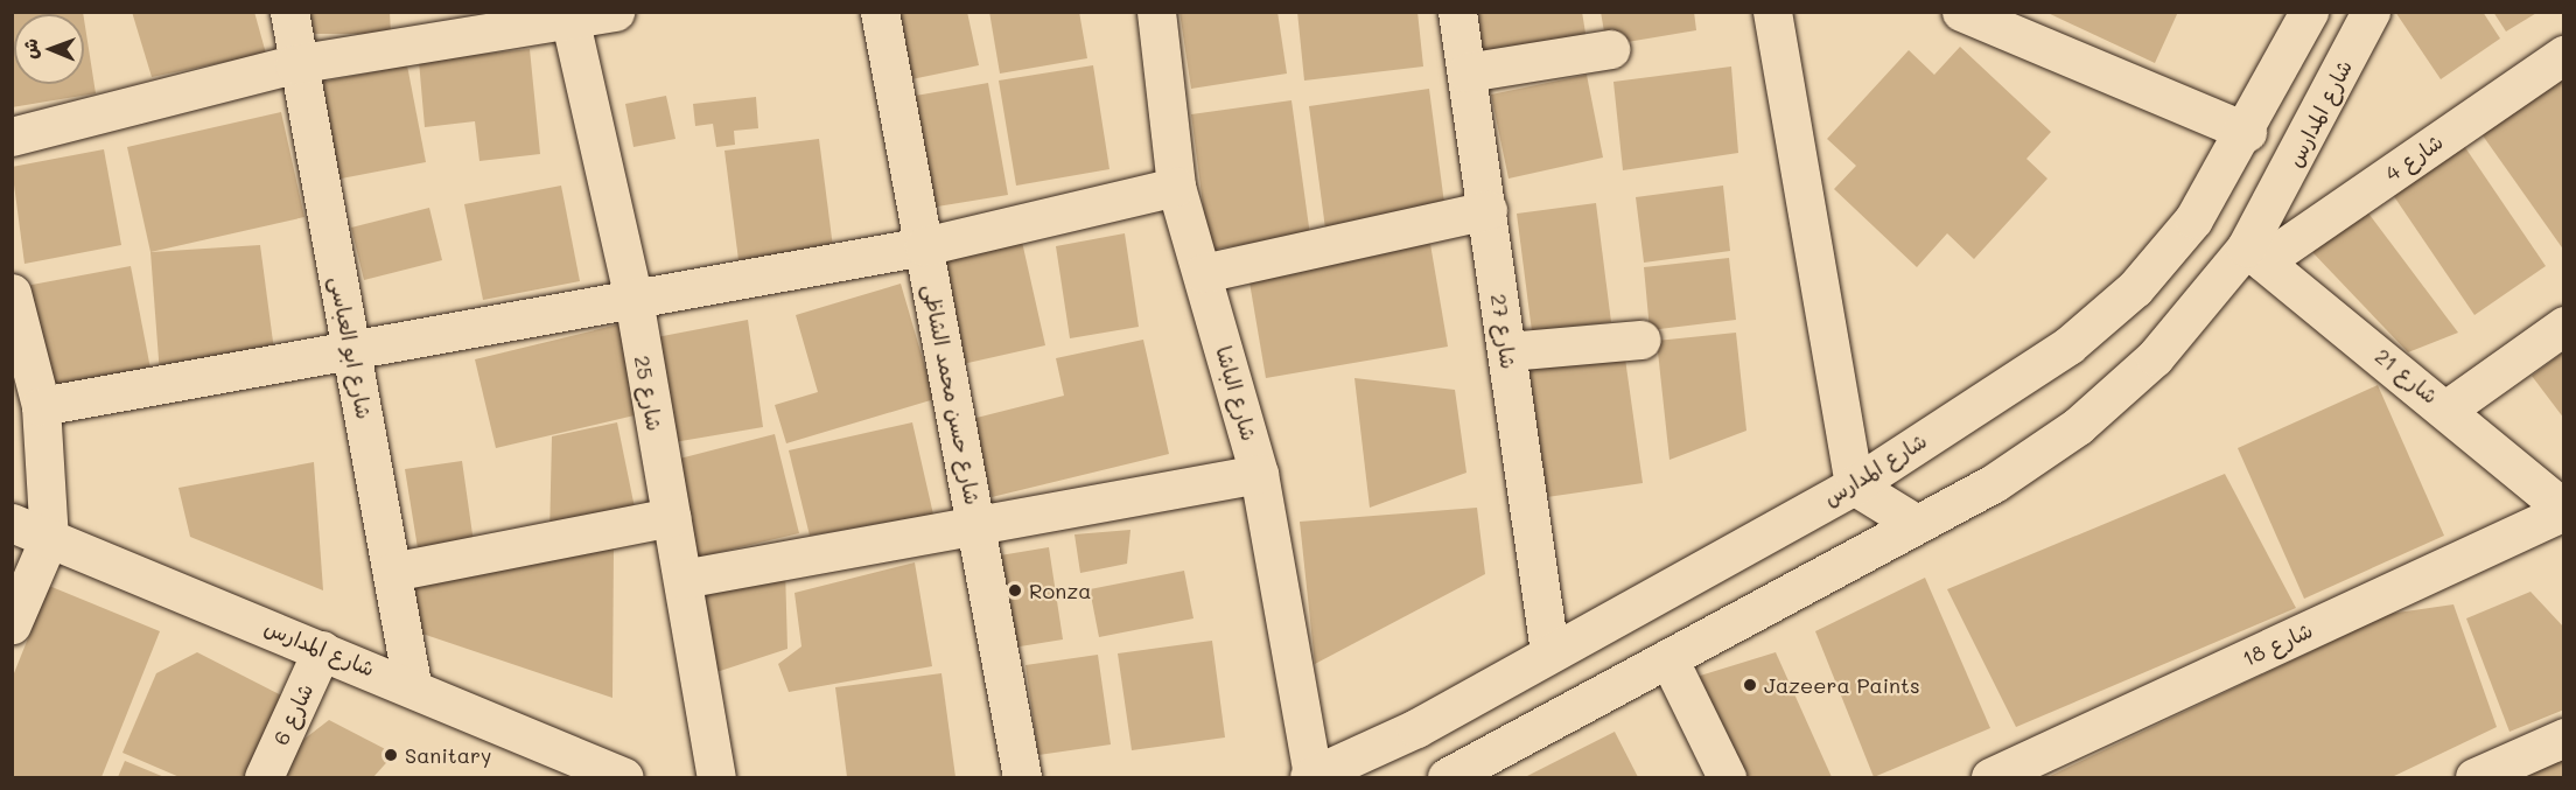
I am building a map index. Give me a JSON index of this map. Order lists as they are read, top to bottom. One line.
{"streets":{"street":["شارع المدارس","شارع 4","شارع 27","شارع ابو العباسى","شارع 21","شارع 25","شارع الباشا","شارع حسن محمد الشاظى","شارع 18","شارع 6"]},"crossings":[["شارع المدارس","شارع 4"],["شارع المدارس","شارع 27"],["شارع المدارس","شارع ابو العباسى"],["شارع المدارس","شارع 21"],["شارع المدارس","شارع الباشا"],["شارع المدارس","شارع 6"],["شارع 4","شارع 21"],["شارع 21","شارع 18"]],"places":["Ronza","Jazeera Paints","Sanitary"],"north":"left"}
